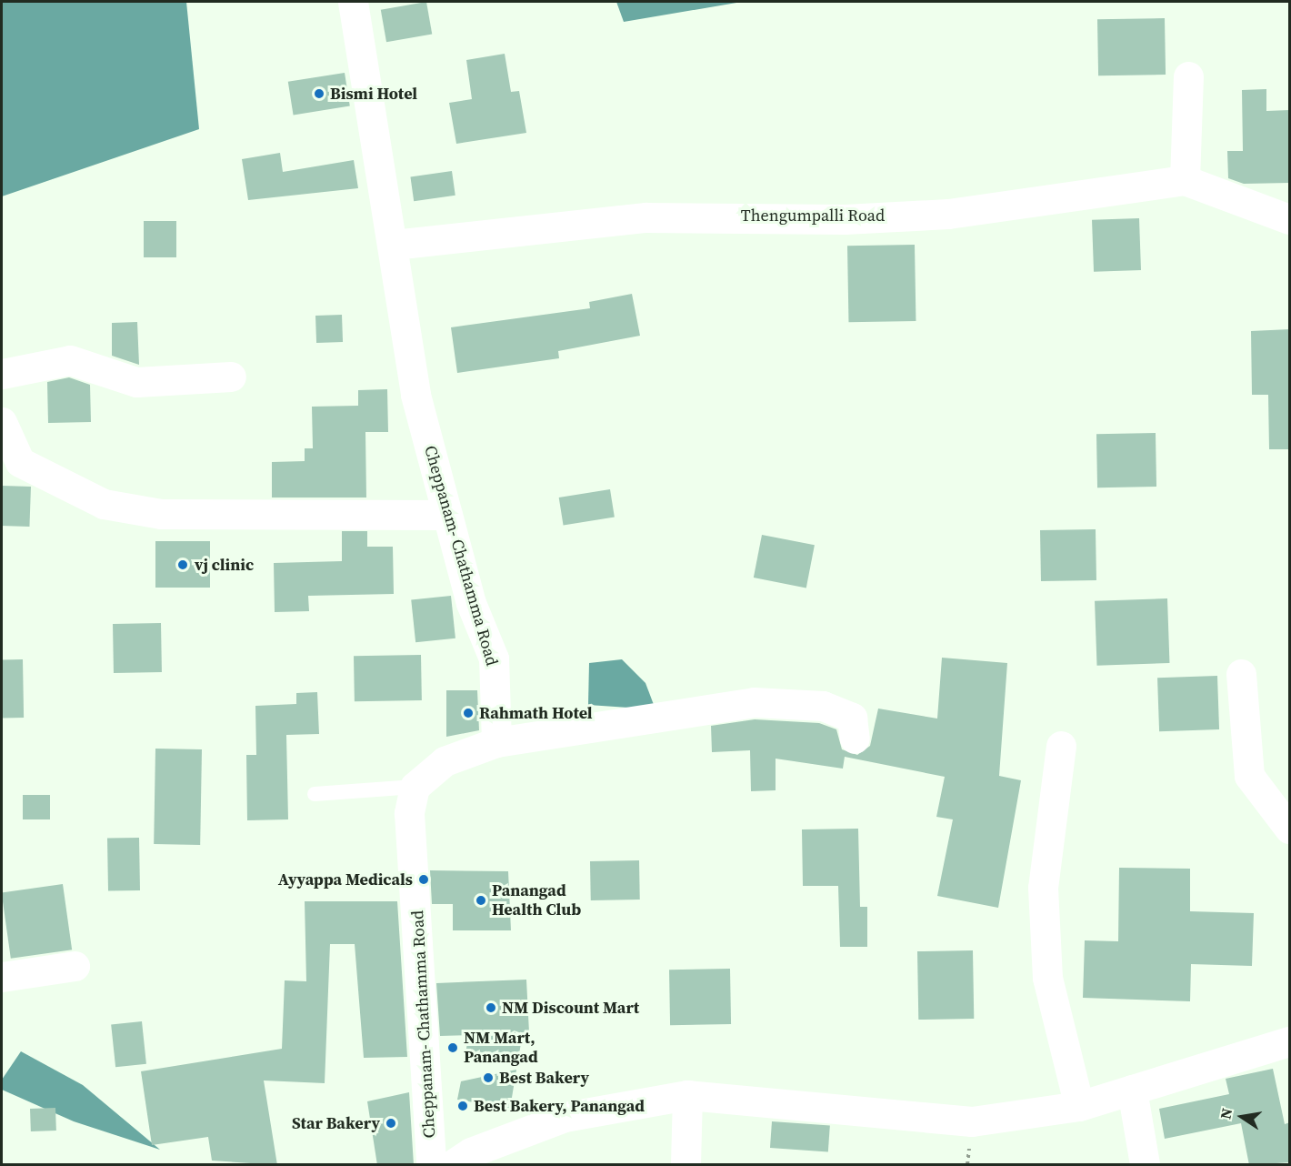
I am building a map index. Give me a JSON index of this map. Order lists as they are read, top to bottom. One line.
{"streets":{"street":["Thengumpalli Road","Cheppanam- Chathamma Road"]},"crossings":[["Thengumpalli Road","Cheppanam- Chathamma Road"]],"places":["Bismi Hotel","vj clinic","Rahmath Hotel","Ayyappa Medicals","Panangad Health Club","NM Discount Mart","NM Mart, Panangad","Best Bakery","Best Bakery, Panangad","Star Bakery"],"north":"left"}
